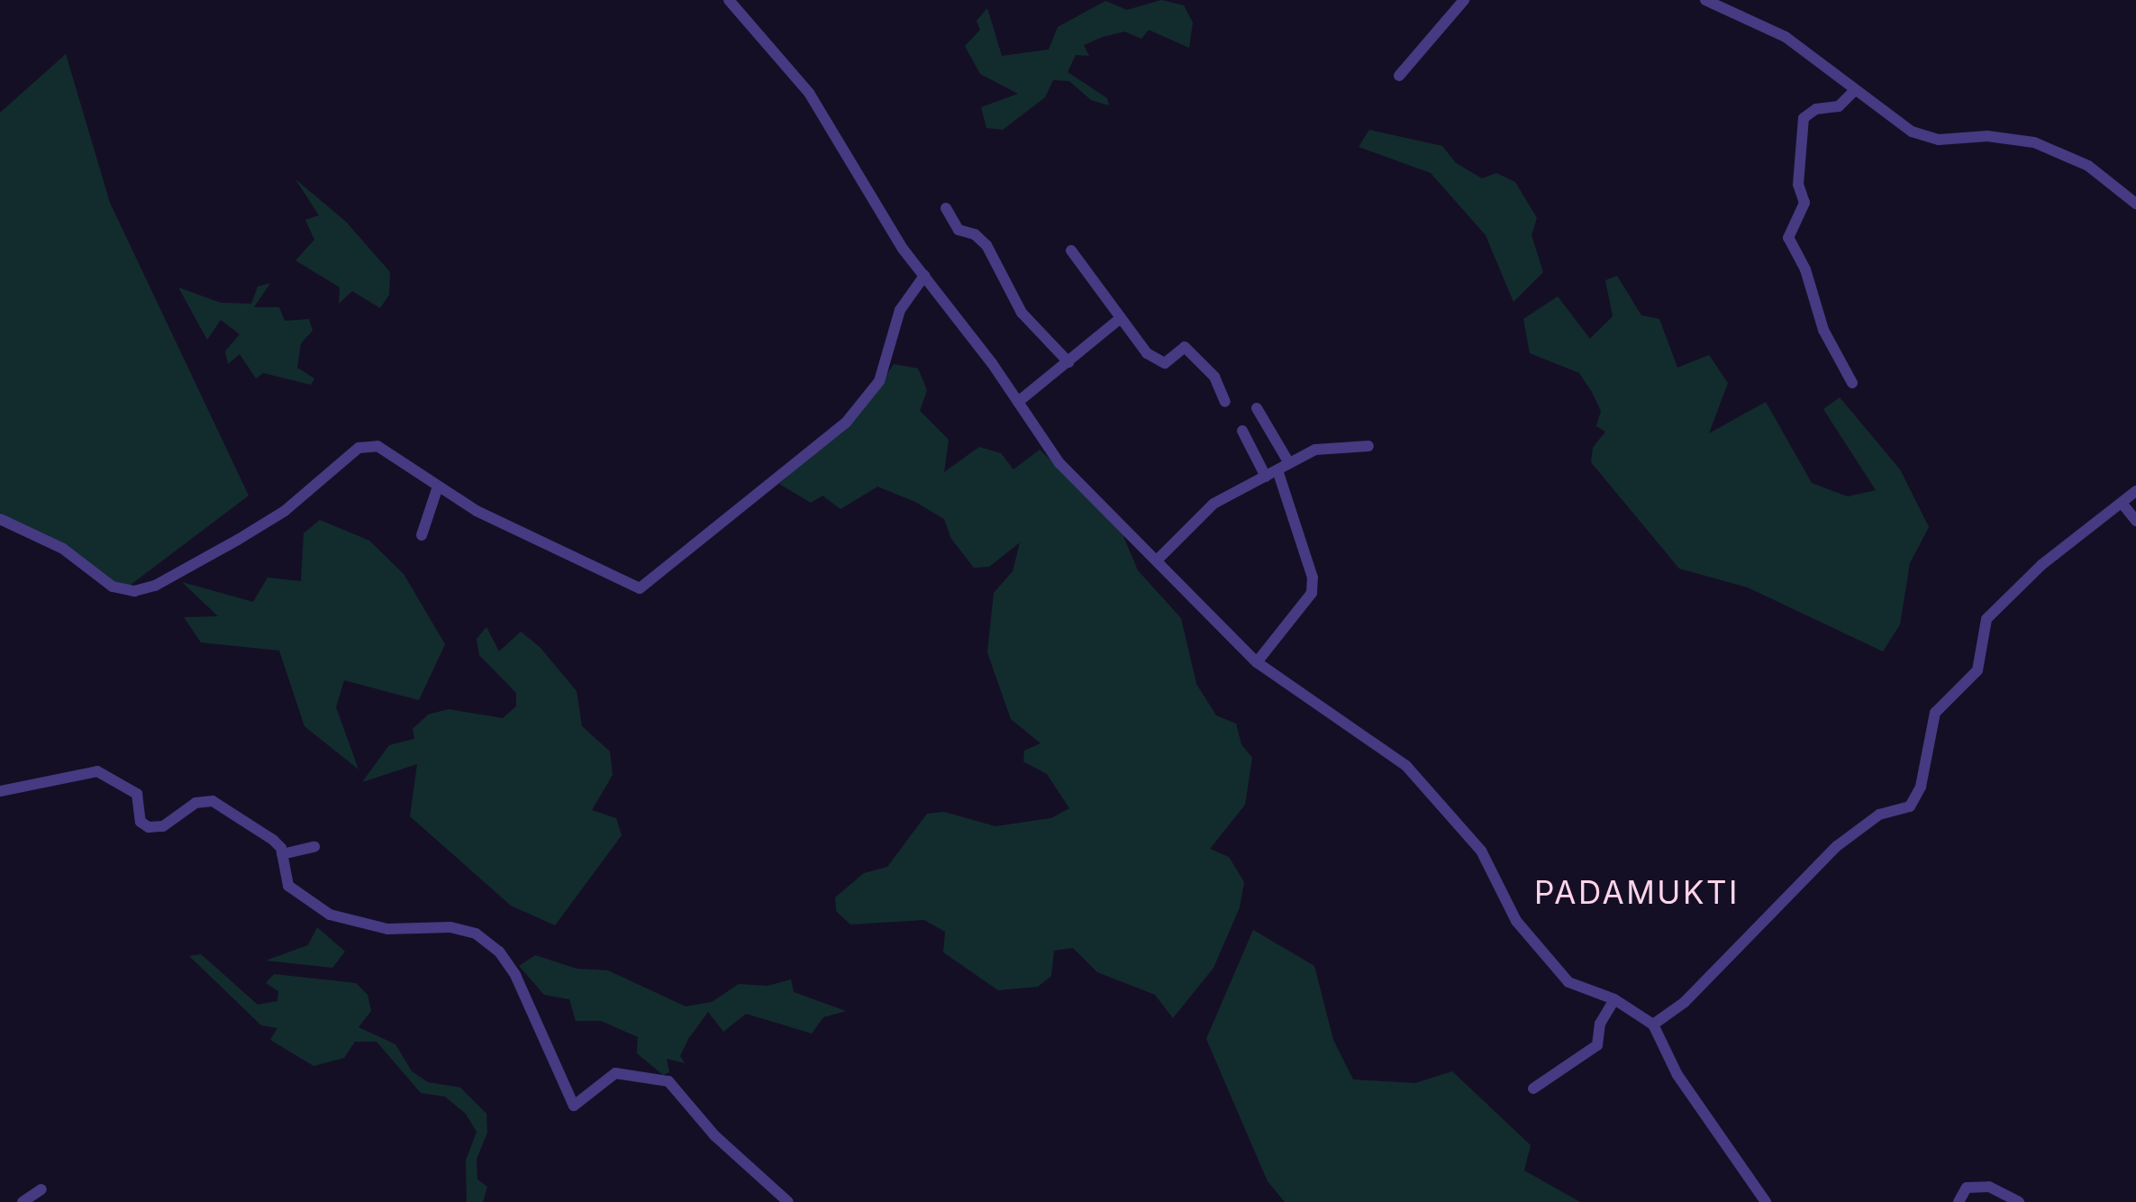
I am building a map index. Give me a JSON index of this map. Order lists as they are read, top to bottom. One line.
{"districts":["PADAMUKTI"]}
